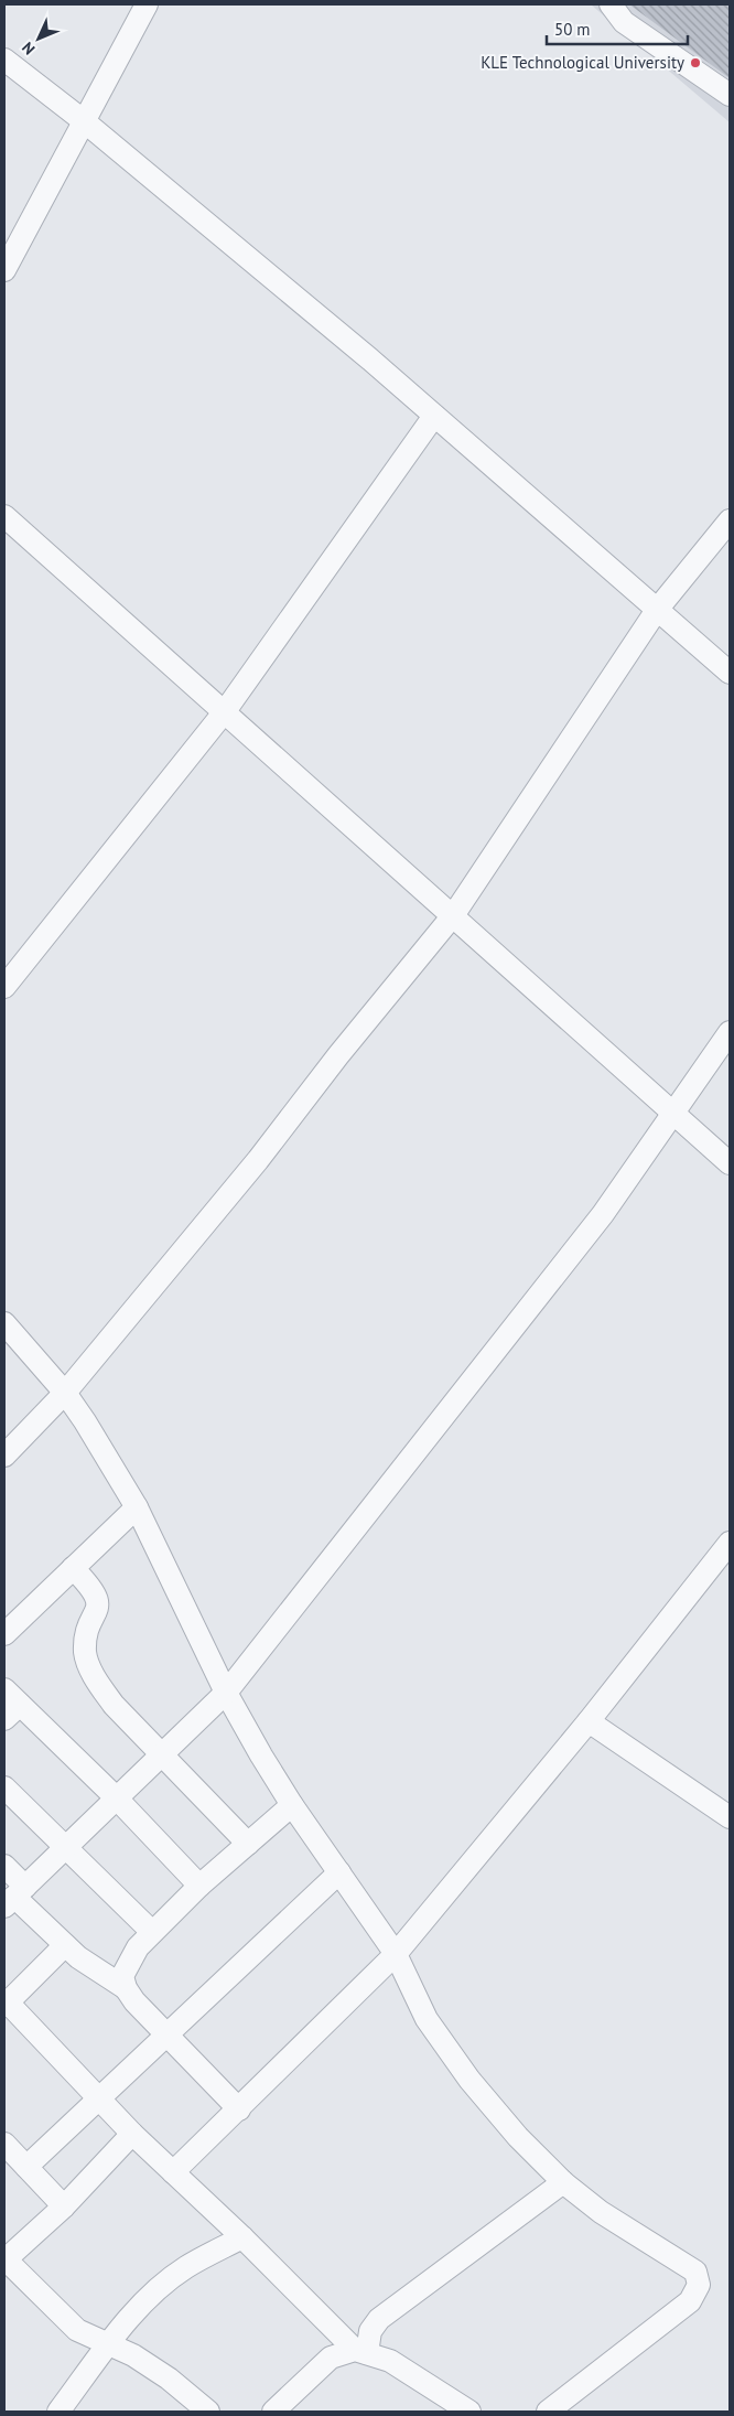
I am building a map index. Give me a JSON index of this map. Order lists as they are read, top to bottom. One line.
{"places":["KLE Technological University"],"scale_bar":"50 m","north":"bottom left"}
